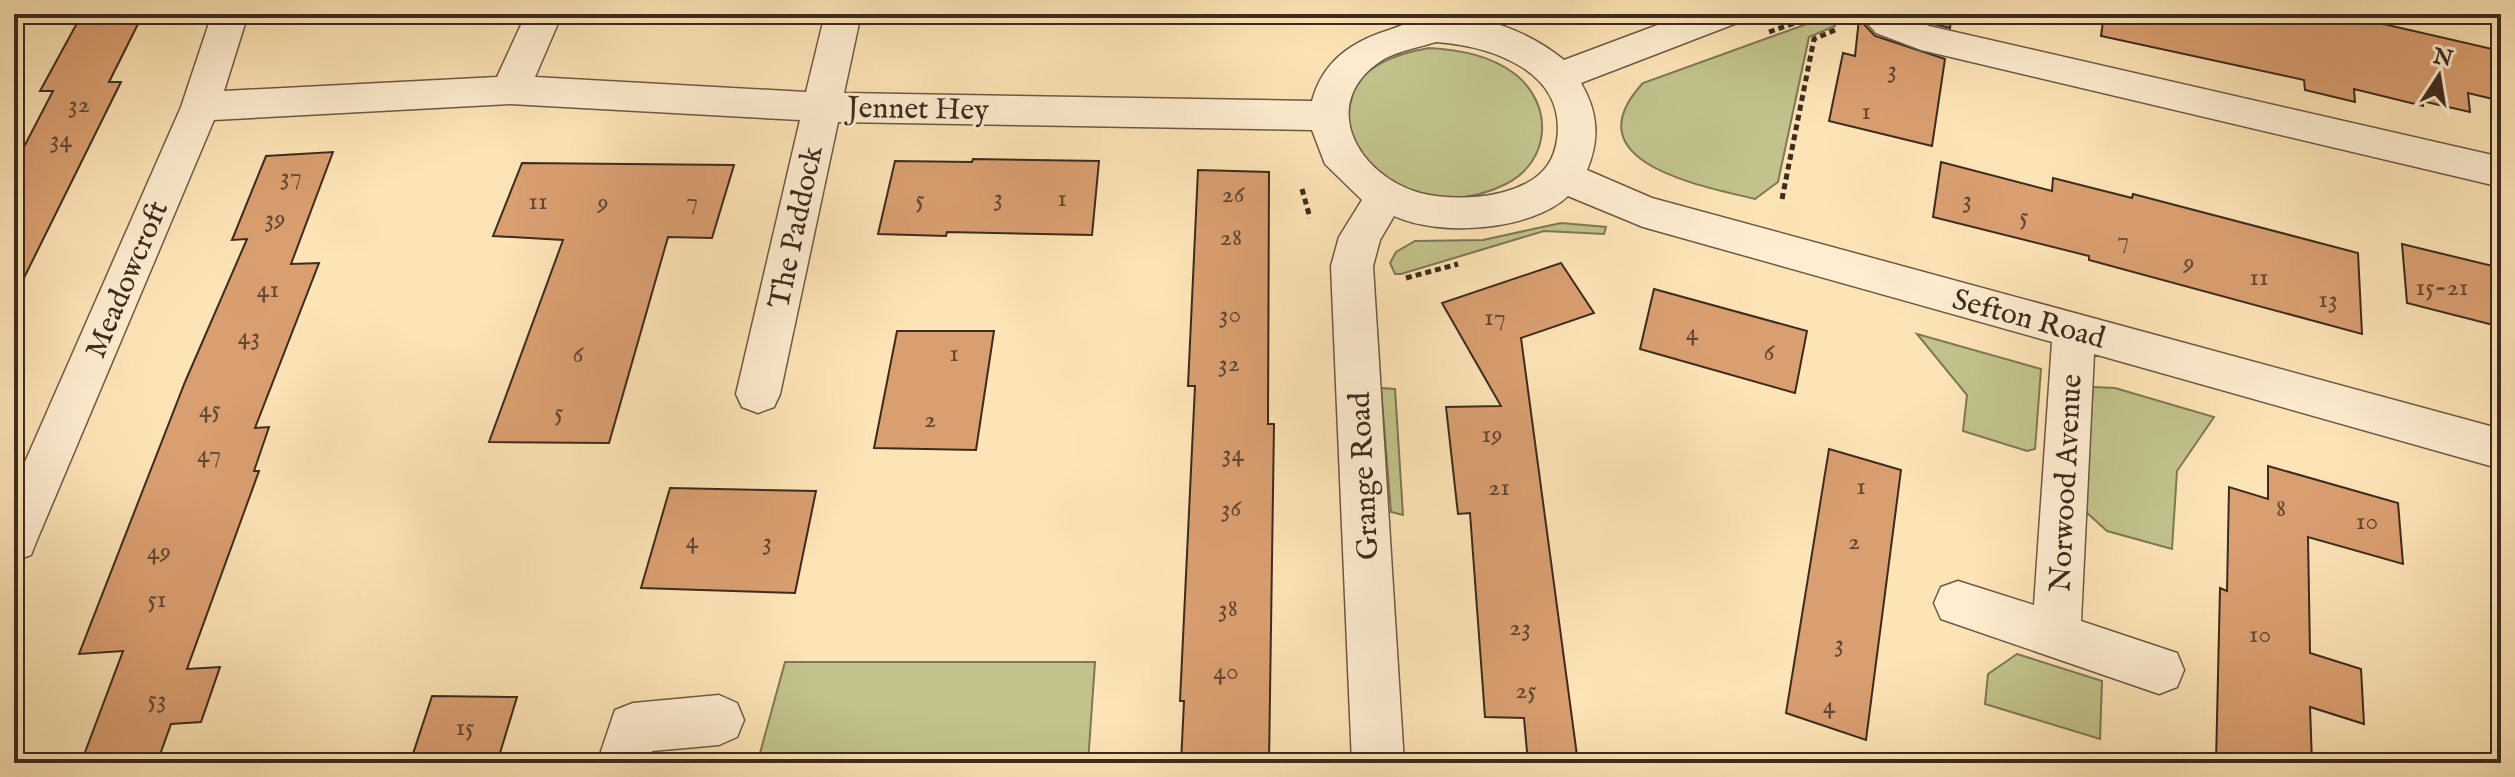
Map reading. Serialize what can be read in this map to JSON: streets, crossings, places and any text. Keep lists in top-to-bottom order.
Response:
{
  "streets": {
    "street": [
      "Jennet Hey",
      "The Paddock",
      "Meadowcroft",
      "Sefton Road",
      "Grange Road",
      "Norwood Avenue"
    ]
  },
  "crossings": [
    ["Jennet Hey", "The Paddock"],
    ["Jennet Hey", "Meadowcroft"],
    ["Jennet Hey", "Sefton Road"],
    ["Jennet Hey", "Grange Road"],
    ["Sefton Road", "Grange Road"],
    ["Sefton Road", "Norwood Avenue"]
  ],
  "house_numbers": [
    "3",
    "32",
    "1",
    "34",
    "37",
    "26",
    "3",
    "1",
    "5",
    "3",
    "11",
    "7",
    "9",
    "5",
    "39",
    "28",
    "7",
    "9",
    "11",
    "15-21",
    "41",
    "13",
    "30",
    "17",
    "4",
    "43",
    "6",
    "1",
    "6",
    "32",
    "45",
    "5",
    "2",
    "19",
    "34",
    "47",
    "1",
    "21",
    "36",
    "8",
    "10",
    "4",
    "3",
    "2",
    "49",
    "51",
    "38",
    "23",
    "10",
    "3",
    "40",
    "25",
    "53",
    "4",
    "15"
  ],
  "north": "top"
}
